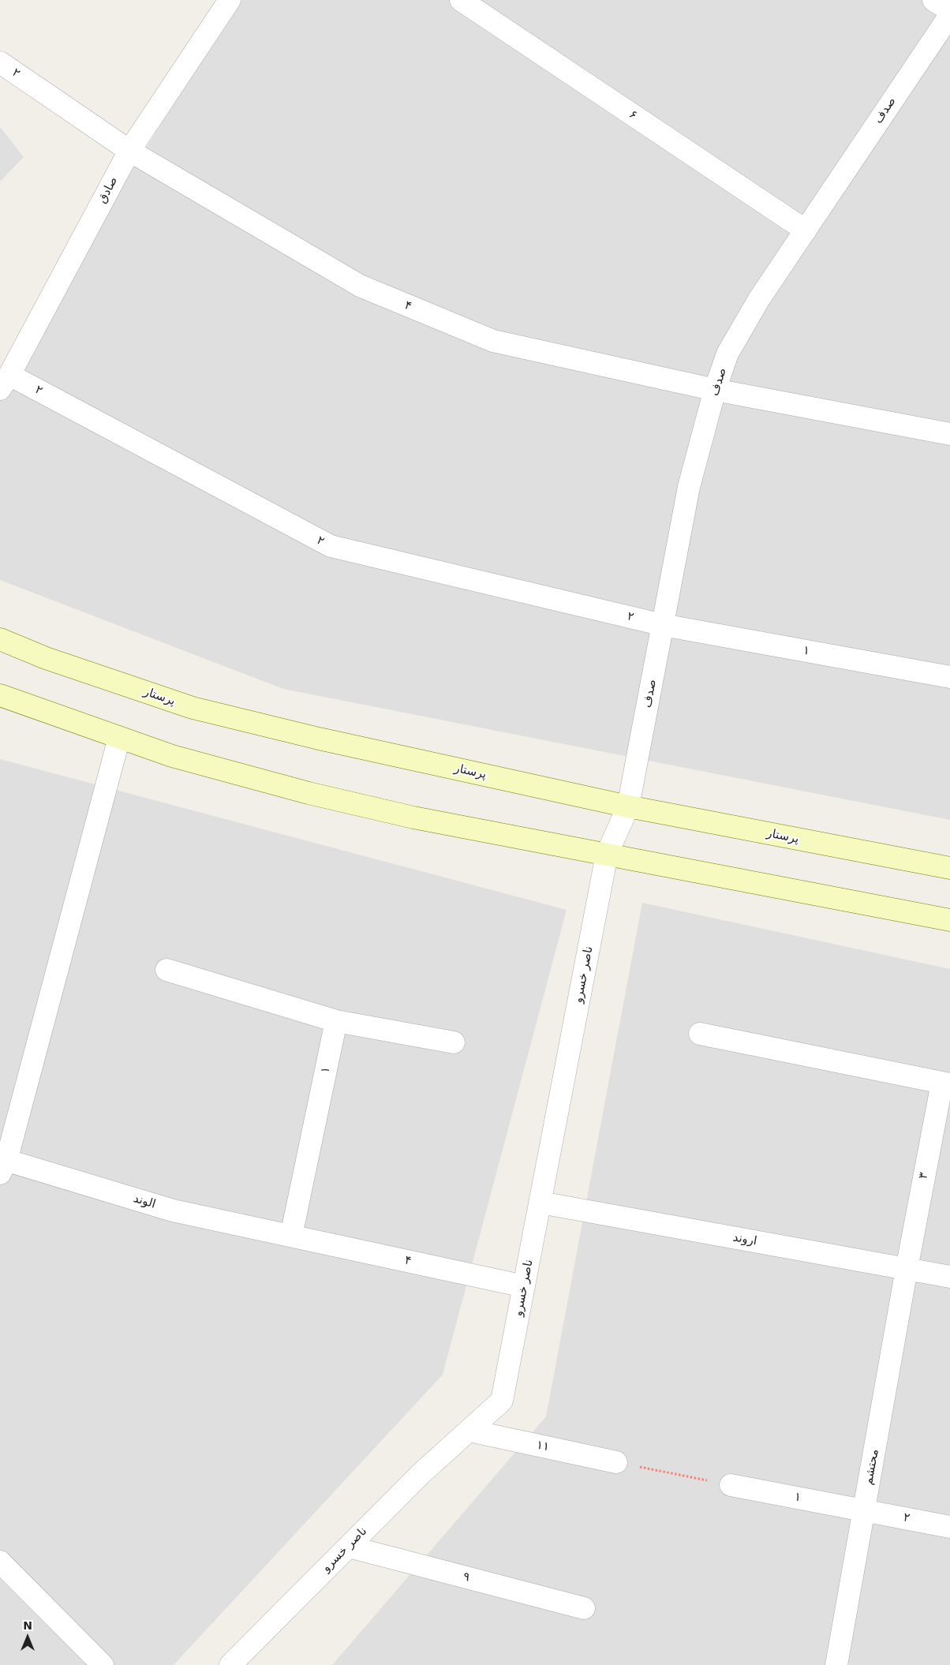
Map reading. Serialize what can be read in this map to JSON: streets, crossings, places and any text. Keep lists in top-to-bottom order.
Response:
{
  "streets": {
    "main road": ["پرستار"],
    "street": [
      "۲",
      "صدف",
      "۶",
      "صادق",
      "۴",
      "۱",
      "ناصر خسرو",
      "۳",
      "الوند",
      "اروند",
      "۱۱",
      "محتشم",
      "۹"
    ]
  },
  "crossings": [
    ["۲", "صدف"],
    ["۲", "صادق"],
    ["۲", "۴"],
    ["۲", "۱"],
    ["۲", "محتشم"],
    ["صدف", "۶"],
    ["صدف", "۴"],
    ["صدف", "۱"],
    ["صدف", "پرستار"],
    ["صدف", "ناصر خسرو"],
    ["صادق", "۴"],
    ["۴", "۱"],
    ["۴", "ناصر خسرو"],
    ["۴", "الوند"],
    ["۱", "الوند"],
    ["۱", "محتشم"],
    ["پرستار", "ناصر خسرو"],
    ["ناصر خسرو", "اروند"],
    ["ناصر خسرو", "۱۱"],
    ["ناصر خسرو", "۹"],
    ["۳", "اروند"],
    ["۳", "محتشم"],
    ["اروند", "محتشم"]
  ],
  "north": "top"
}
